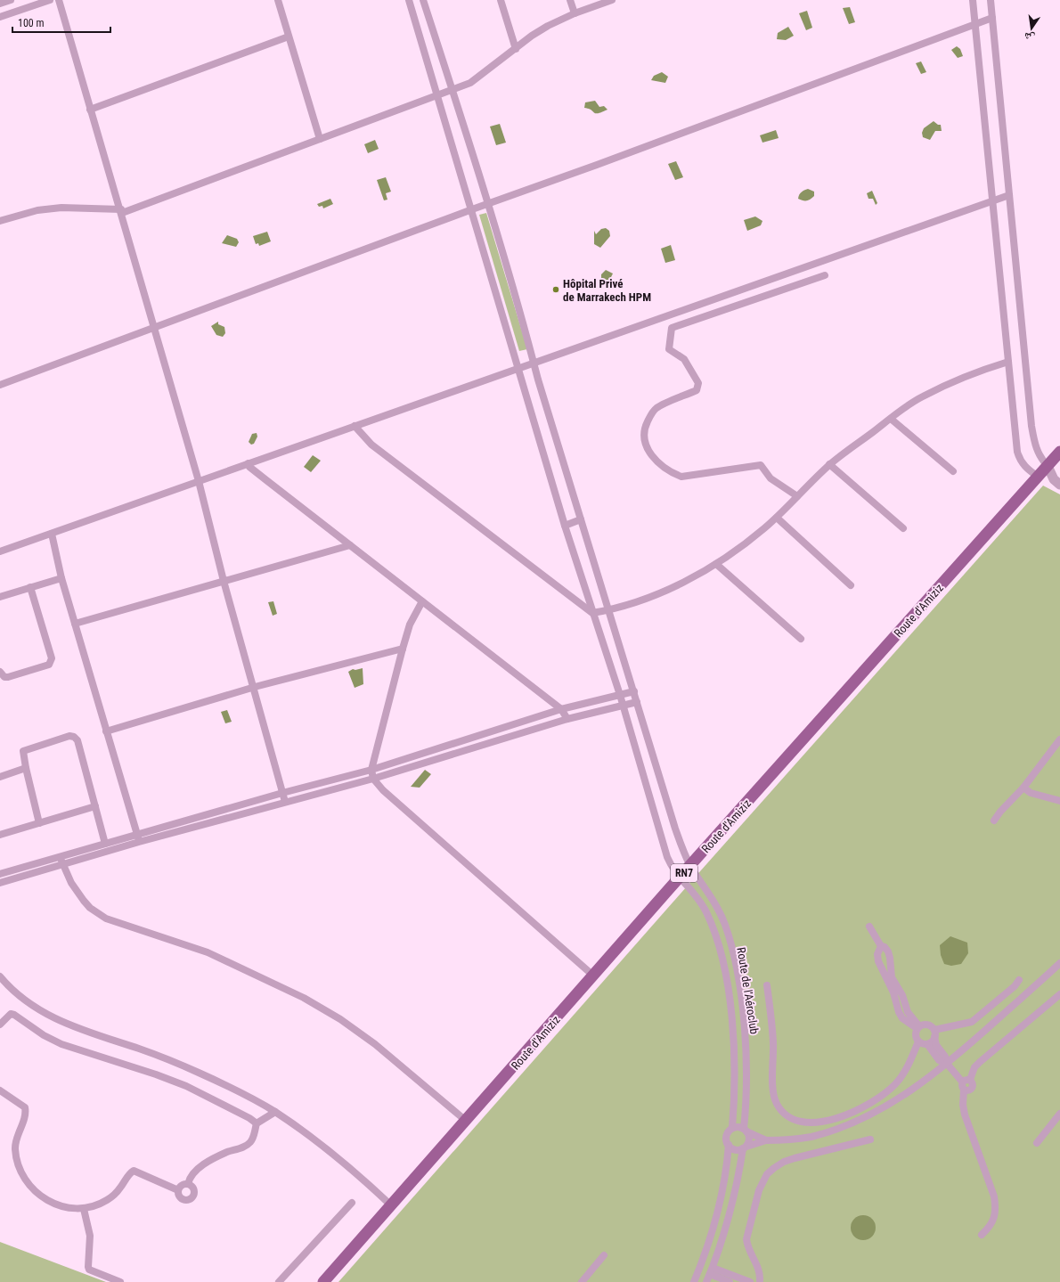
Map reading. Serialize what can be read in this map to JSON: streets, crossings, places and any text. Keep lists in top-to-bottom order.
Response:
{
  "streets": {
    "main road": ["Route d'Amiziz", "RN7"],
    "street": ["Route de l’Aéroclub"]
  },
  "crossings": [
    ["Route d'Amiziz", "Route de l’Aéroclub"]
  ],
  "places": ["Hôpital Privé de Marrakech HPM"],
  "scale_bar": "100 m",
  "north": "bottom"
}
